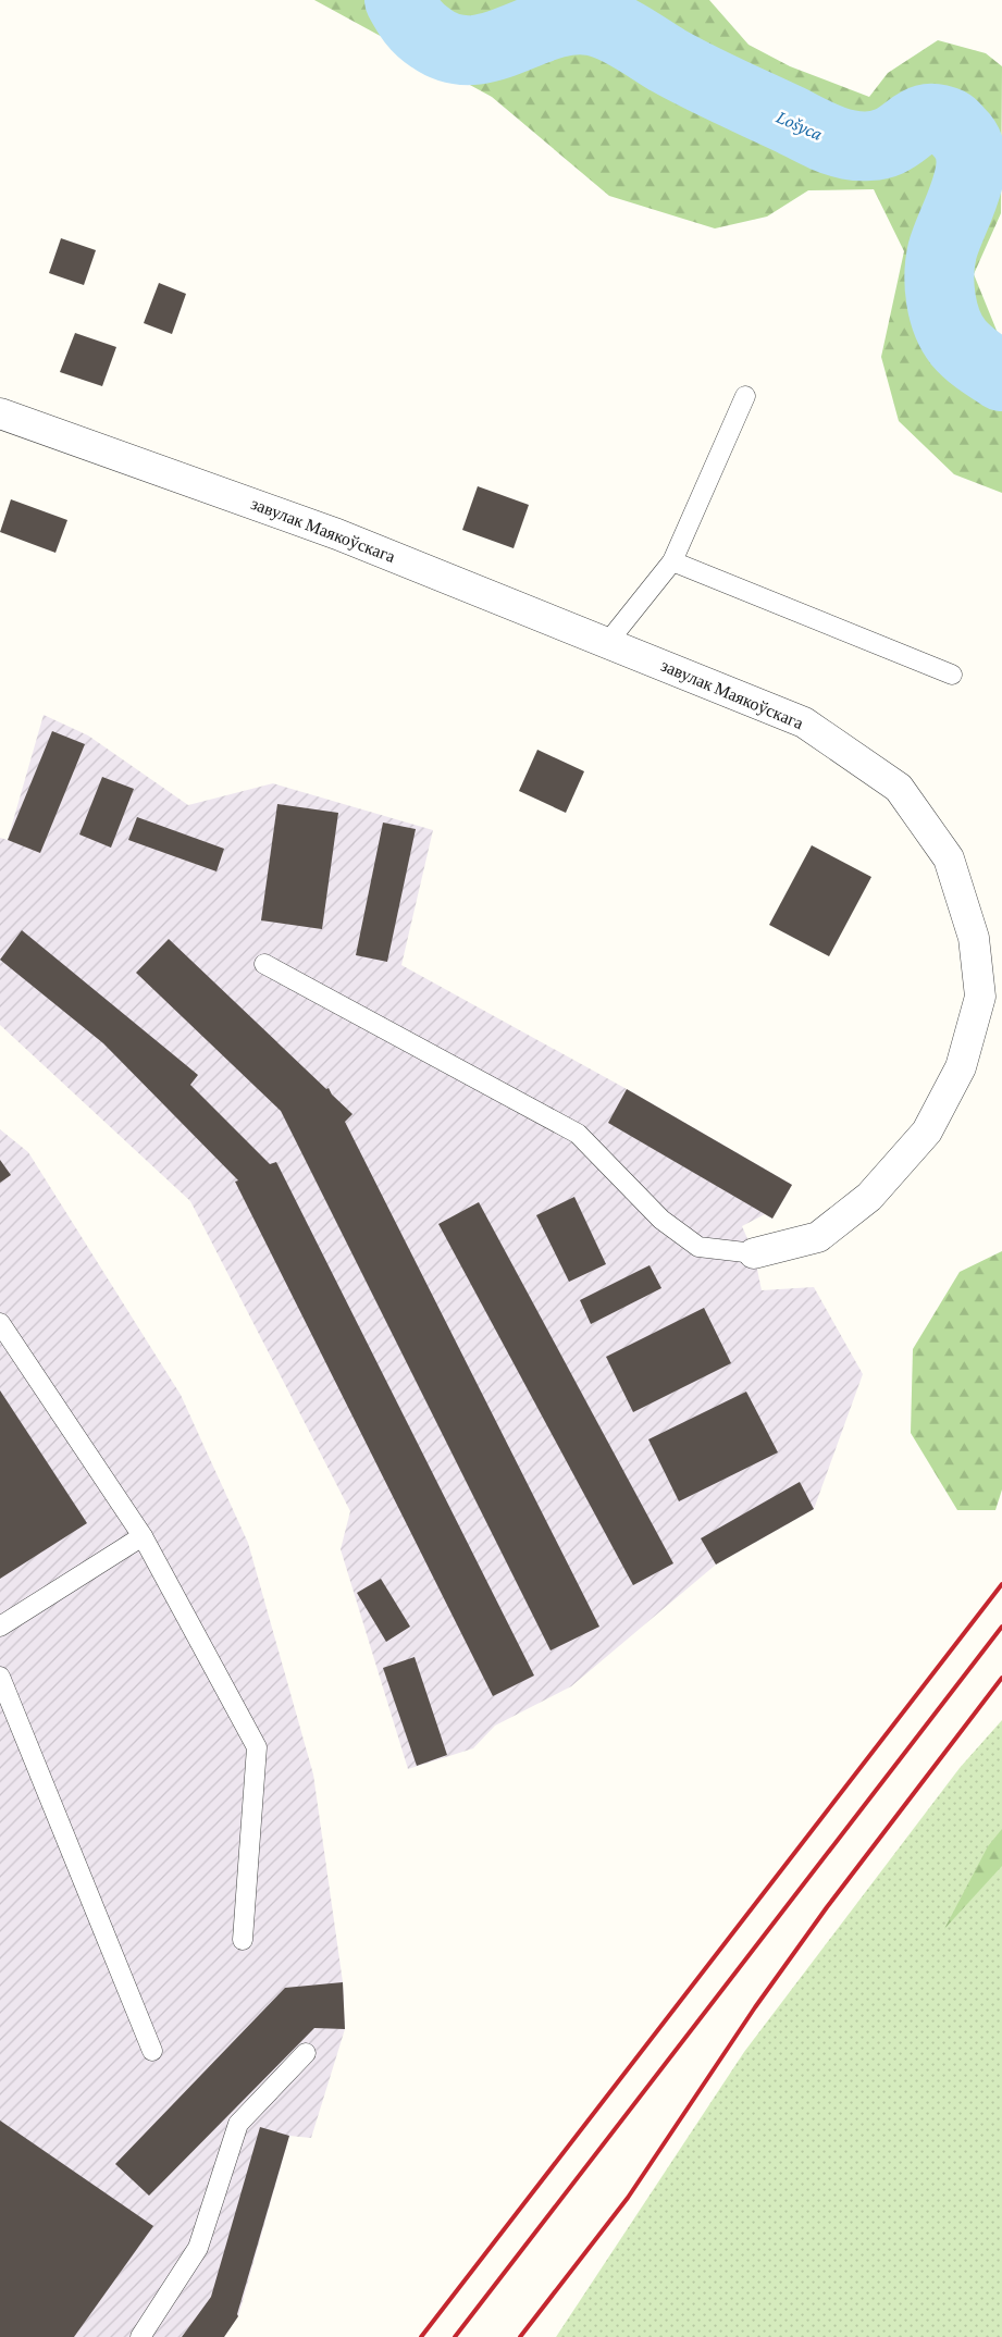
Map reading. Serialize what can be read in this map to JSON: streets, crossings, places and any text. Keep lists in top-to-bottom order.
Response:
{
  "streets": {
    "street": ["завулак Маякоўскага"]
  },
  "water": ["Lošyca"]
}
